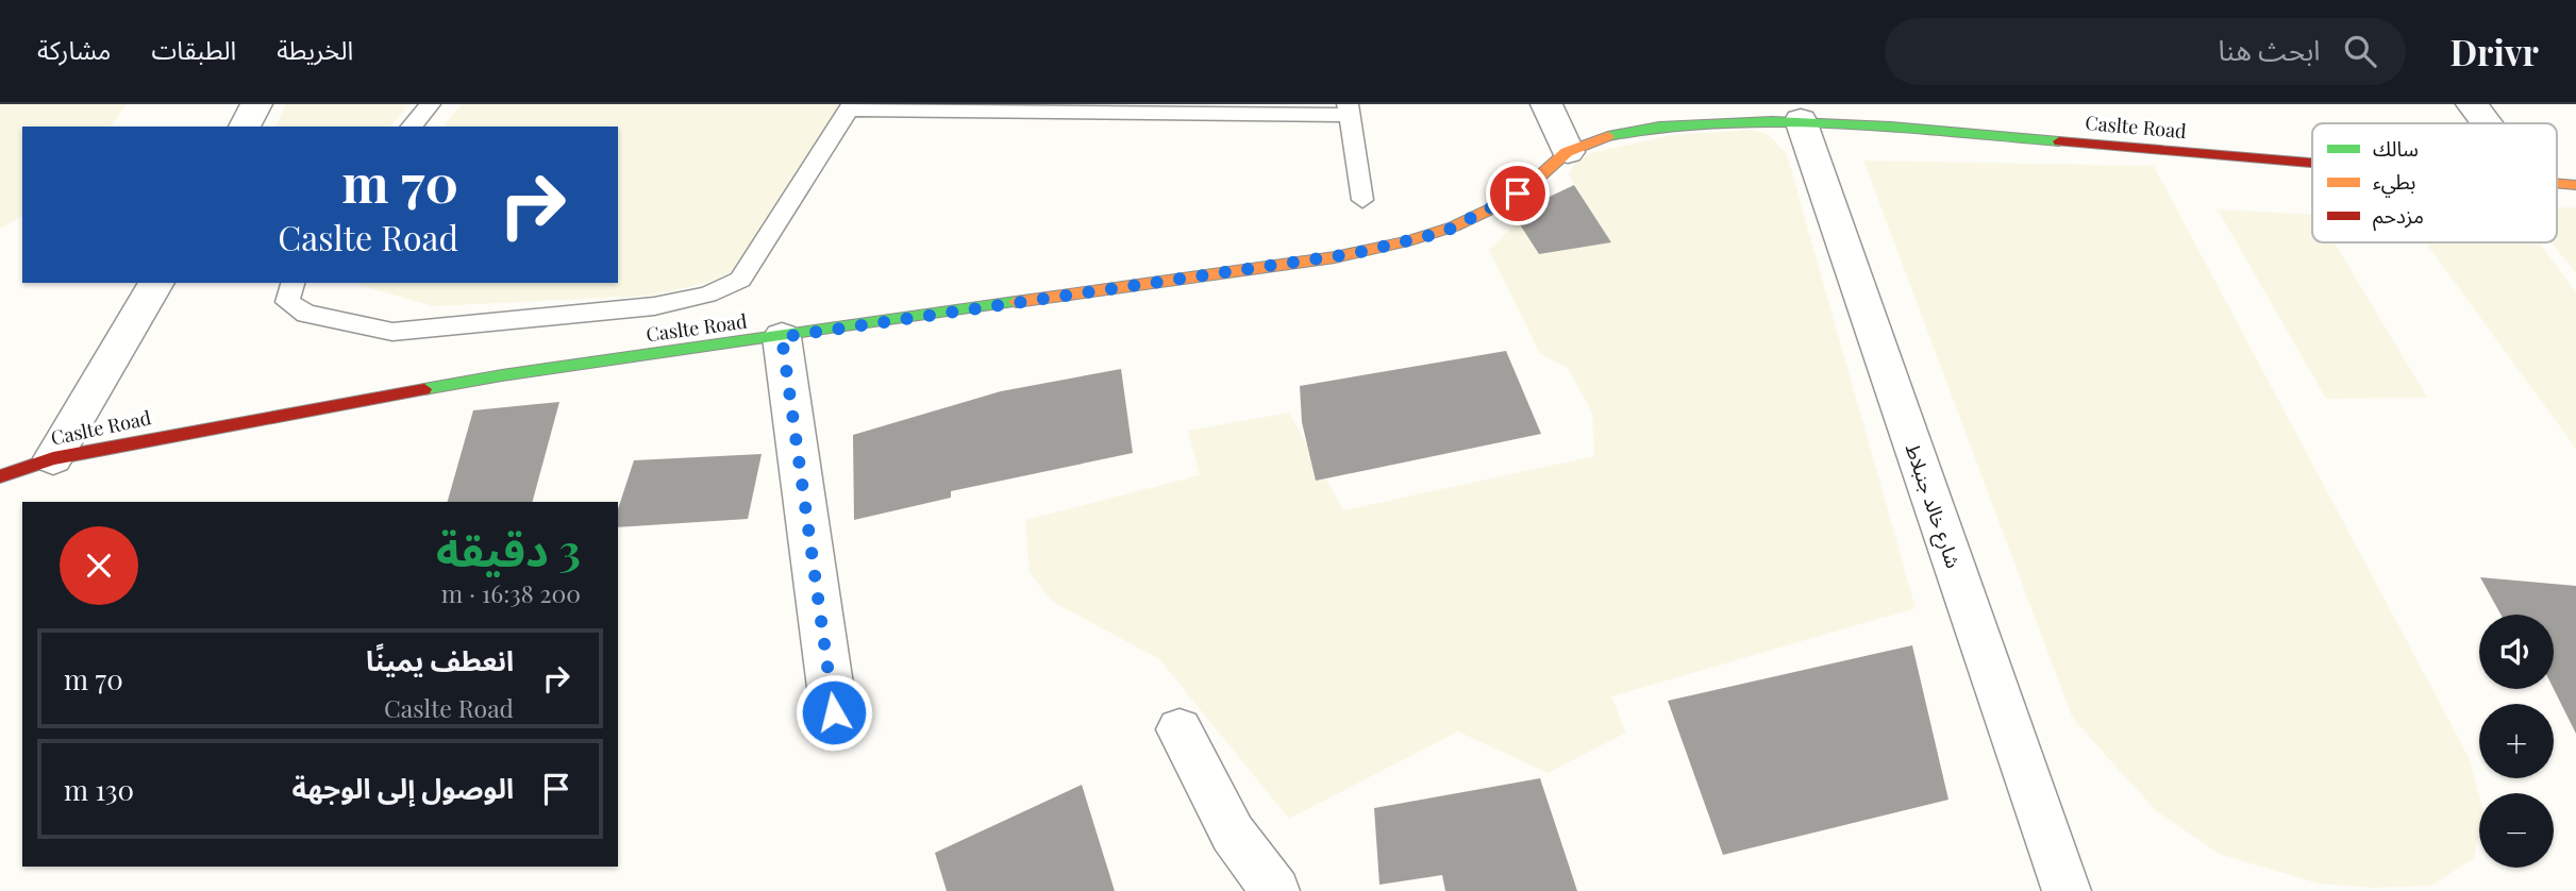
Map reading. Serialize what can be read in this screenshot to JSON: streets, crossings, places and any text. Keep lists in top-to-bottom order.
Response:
{
  "streets": {
    "street": ["Caslte Road", "شارع خالد جنبلاط"]
  },
  "crossings": [
    ["Caslte Road", "شارع خالد جنبلاط"]
  ],
  "legend": ["سالك", "بطيء", "مزدحم"],
  "page": {
    "header": "Drivr",
    "search": "ابحث هنا",
    "nav": ["الخريطة", "الطبقات", "مشاركة"],
    "turn": ["70 m", "Caslte Road"],
    "heading": ["3 دقيقة", "200 m · 16:38"],
    "map_buttons": ["+", "−"],
    "list": [
      {
        "name": "انعطف يمينًا",
        "note": "Caslte Road",
        "value": "70 m"
      },
      {
        "name": "الوصول إلى الوجهة",
        "value": "130 m"
      }
    ]
  }
}
